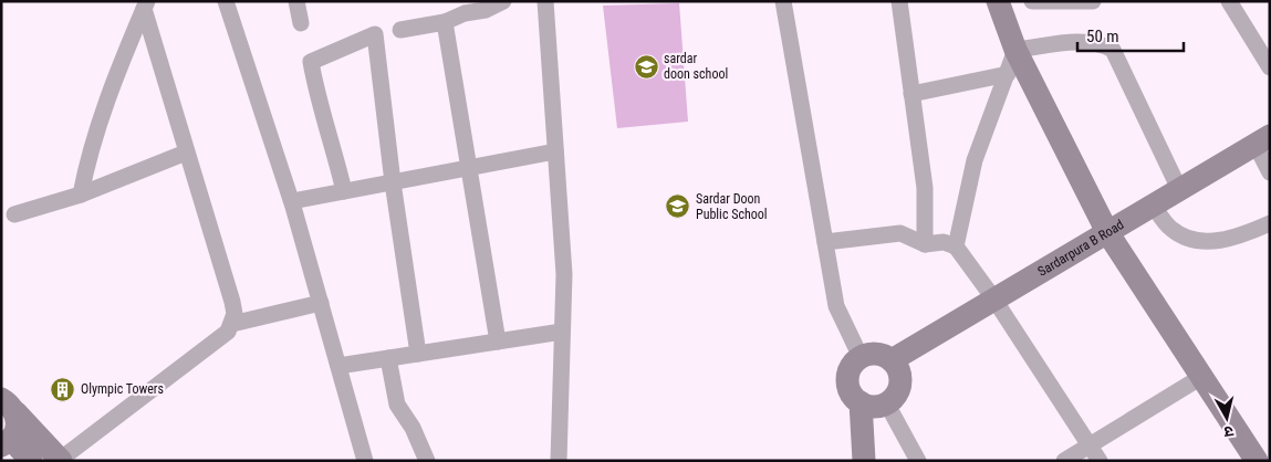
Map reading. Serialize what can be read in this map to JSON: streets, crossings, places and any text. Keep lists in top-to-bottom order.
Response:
{
  "streets": {
    "street": ["Sardarpura B Road"]
  },
  "places": {
    "school or university": ["sardar doon school", "Sardar Doon Public School"],
    "building": ["Olympic Towers"]
  },
  "scale_bar": "50 m",
  "north": "bottom"
}
